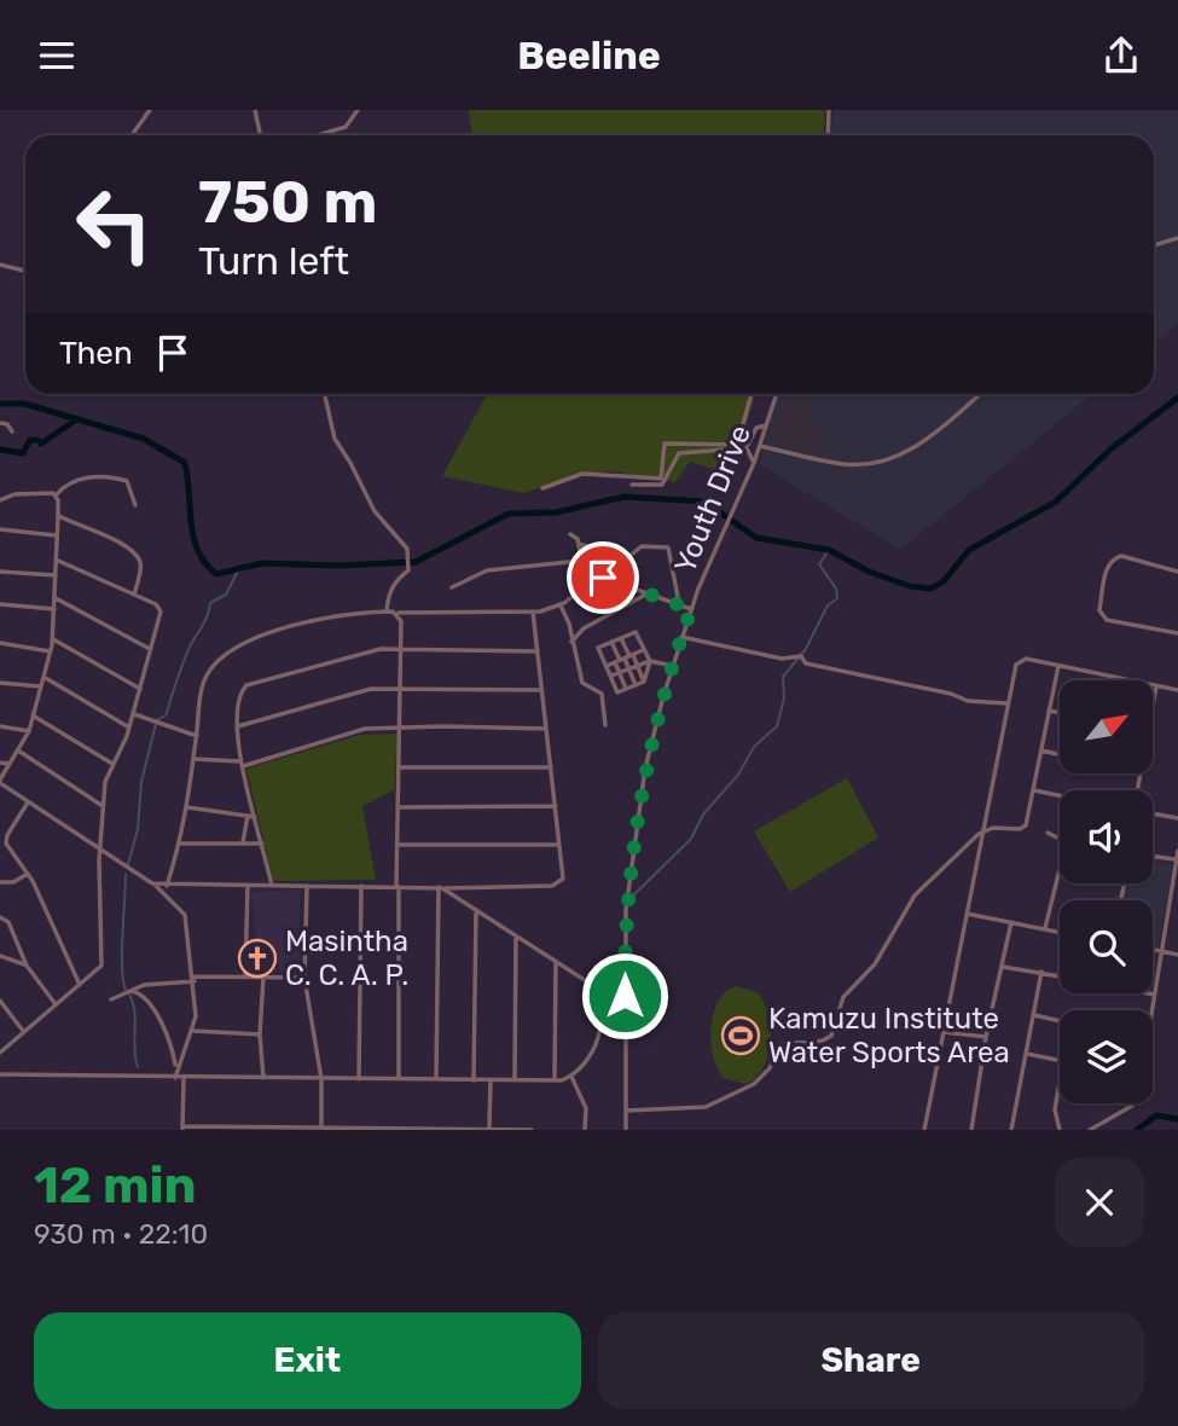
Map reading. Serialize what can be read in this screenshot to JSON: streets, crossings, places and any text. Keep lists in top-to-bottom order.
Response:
{
  "streets": {
    "street": ["Youth Drive"]
  },
  "places": {
    "church": ["Masintha C. C. A. P."],
    "sports": ["Kamuzu Institute Water Sports Area"]
  },
  "north": "top right",
  "page": {
    "header": "Beeline",
    "turn": ["750 m", "Turn left"],
    "then": "Then",
    "heading": ["12 min", "930 m · 22:10"],
    "buttons": ["Exit", "Share"]
  }
}
